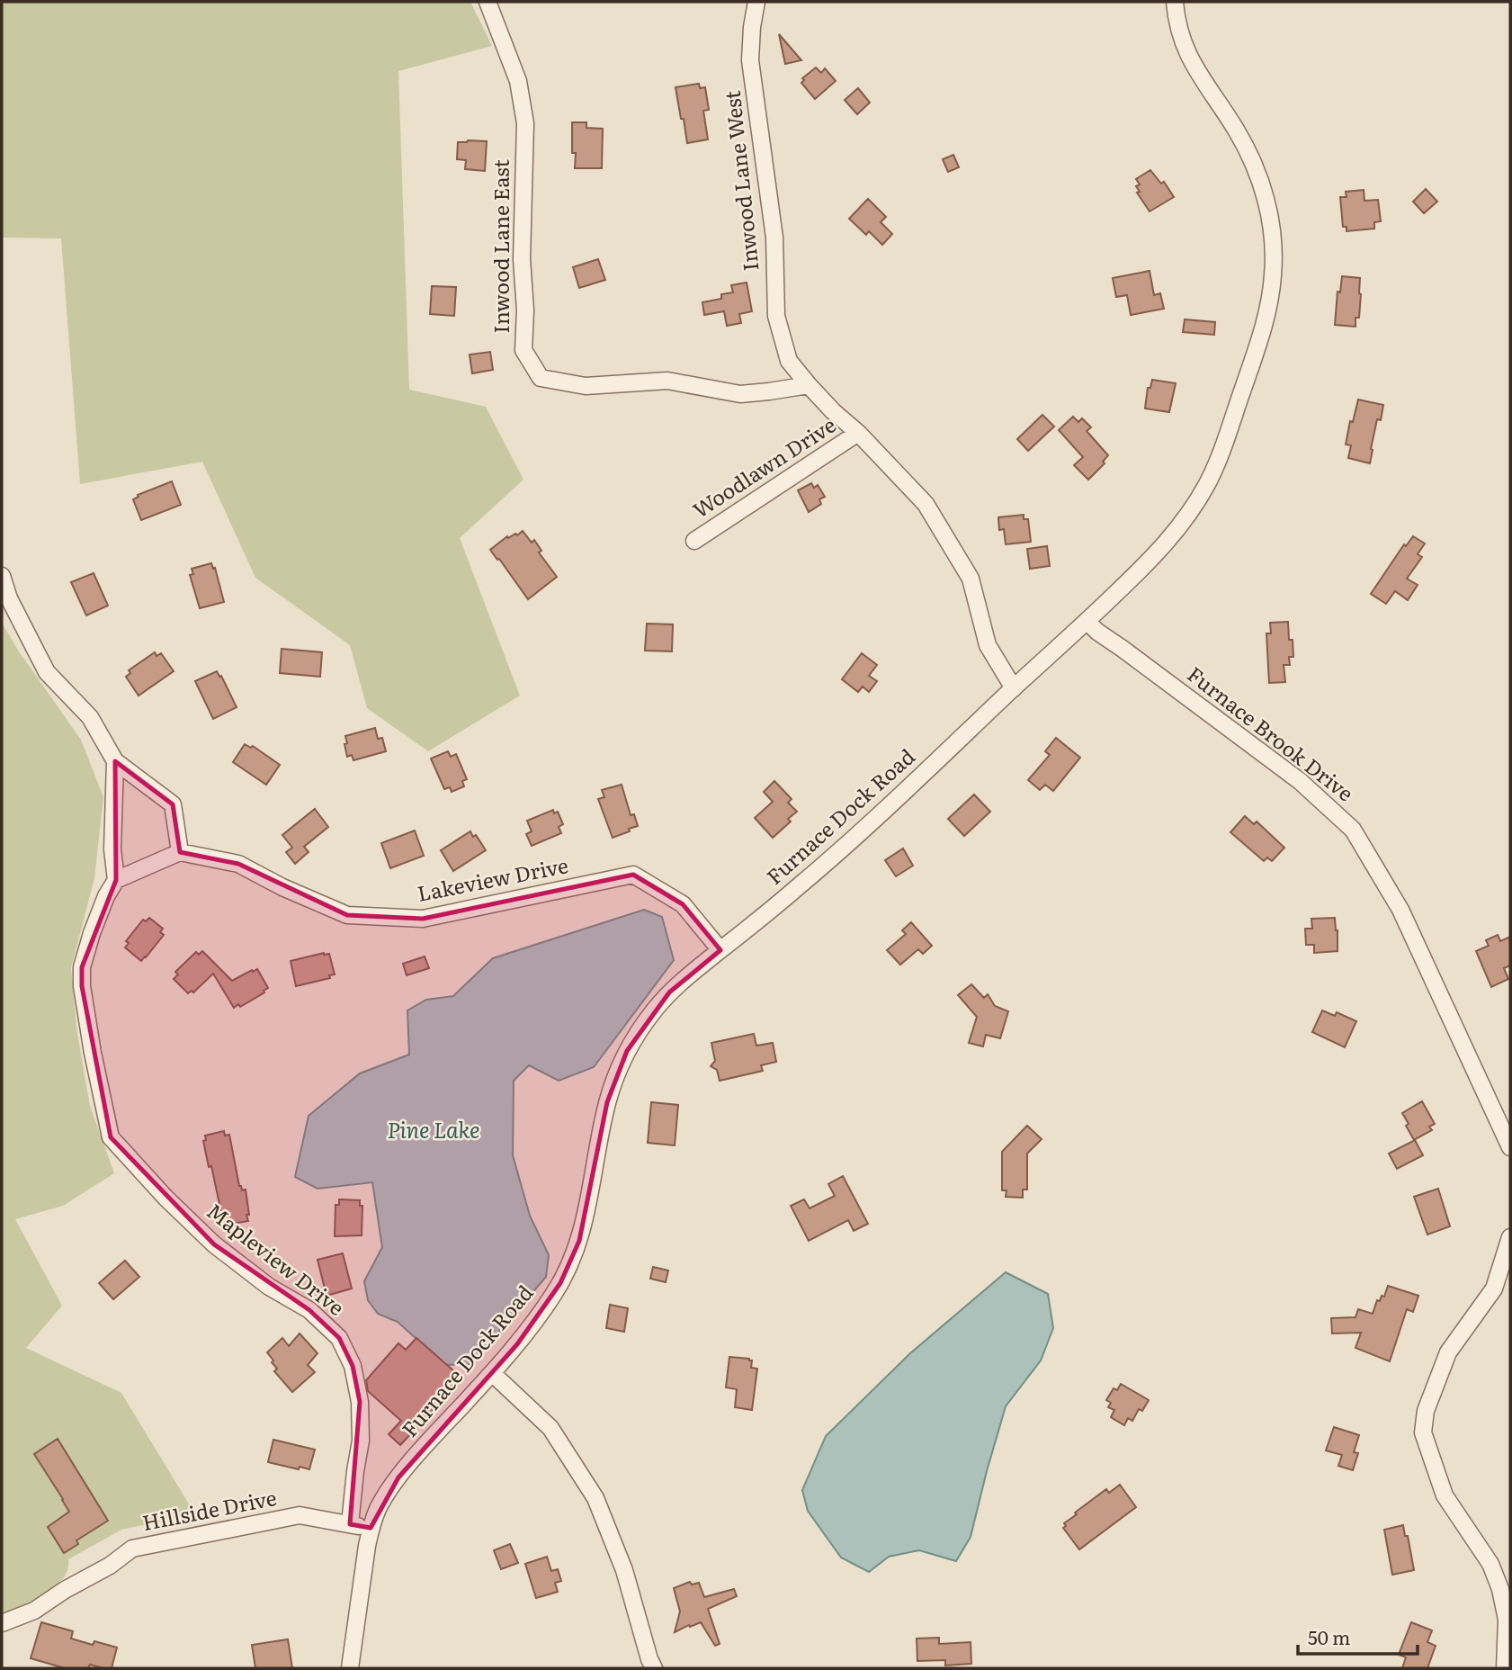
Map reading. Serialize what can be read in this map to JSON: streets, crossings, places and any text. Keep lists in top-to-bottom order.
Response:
{
  "streets": {
    "street": [
      "Inwood Lane West",
      "Inwood Lane East",
      "Woodlawn Drive",
      "Furnace Brook Drive",
      "Furnace Dock Road",
      "Lakeview Drive",
      "Mapleview Drive",
      "Hillside Drive"
    ]
  },
  "crossings": [
    ["Inwood Lane West", "Inwood Lane East"],
    ["Furnace Brook Drive", "Furnace Dock Road"],
    ["Furnace Dock Road", "Lakeview Drive"],
    ["Furnace Dock Road", "Hillside Drive"],
    ["Mapleview Drive", "Hillside Drive"]
  ],
  "water": ["Pine Lake"],
  "scale_bar": "50 m"
}
